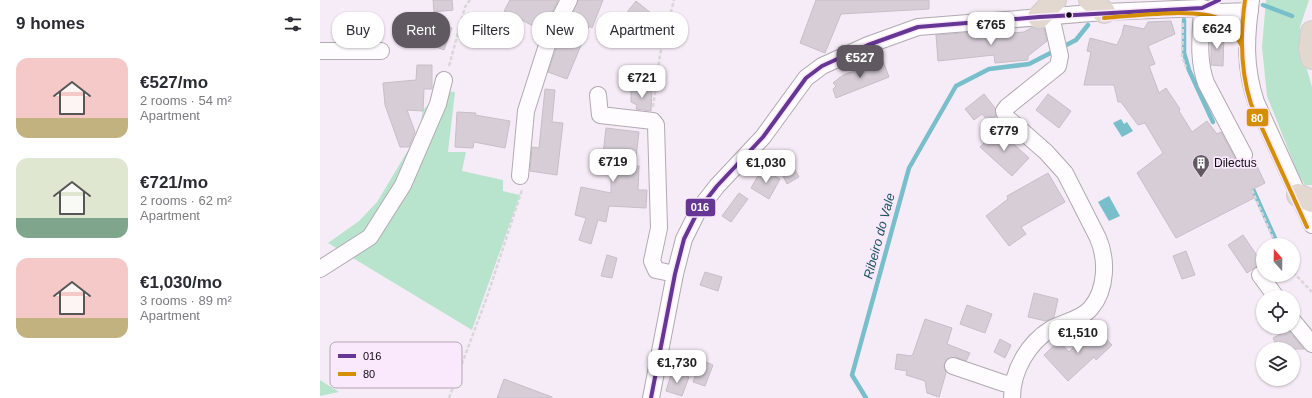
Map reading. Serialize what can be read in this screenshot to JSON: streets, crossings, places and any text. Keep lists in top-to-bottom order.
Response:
{
  "water": ["Ribeiro do Vale"],
  "places": {
    "building": ["Dilectus"]
  },
  "lines": ["transit line 016", "transit line 80"],
  "legend": ["016", "80"],
  "north": "top",
  "page": {
    "heading": "9 homes",
    "price": [
      "€765",
      "€624",
      "€527",
      "€721",
      "€779",
      "€719",
      "€1,030",
      "€1,510",
      "€1,730"
    ],
    "chip": [
      "Buy",
      "Rent",
      "Filters",
      "New",
      "Apartment"
    ],
    "list": [
      {
        "name": "€527/mo",
        "note": "2 rooms · 54 m² · Apartment"
      },
      {
        "name": "€721/mo",
        "note": "2 rooms · 62 m² · Apartment"
      },
      {
        "name": "€1,030/mo",
        "note": "3 rooms · 89 m² · Apartment"
      }
    ]
  }
}
